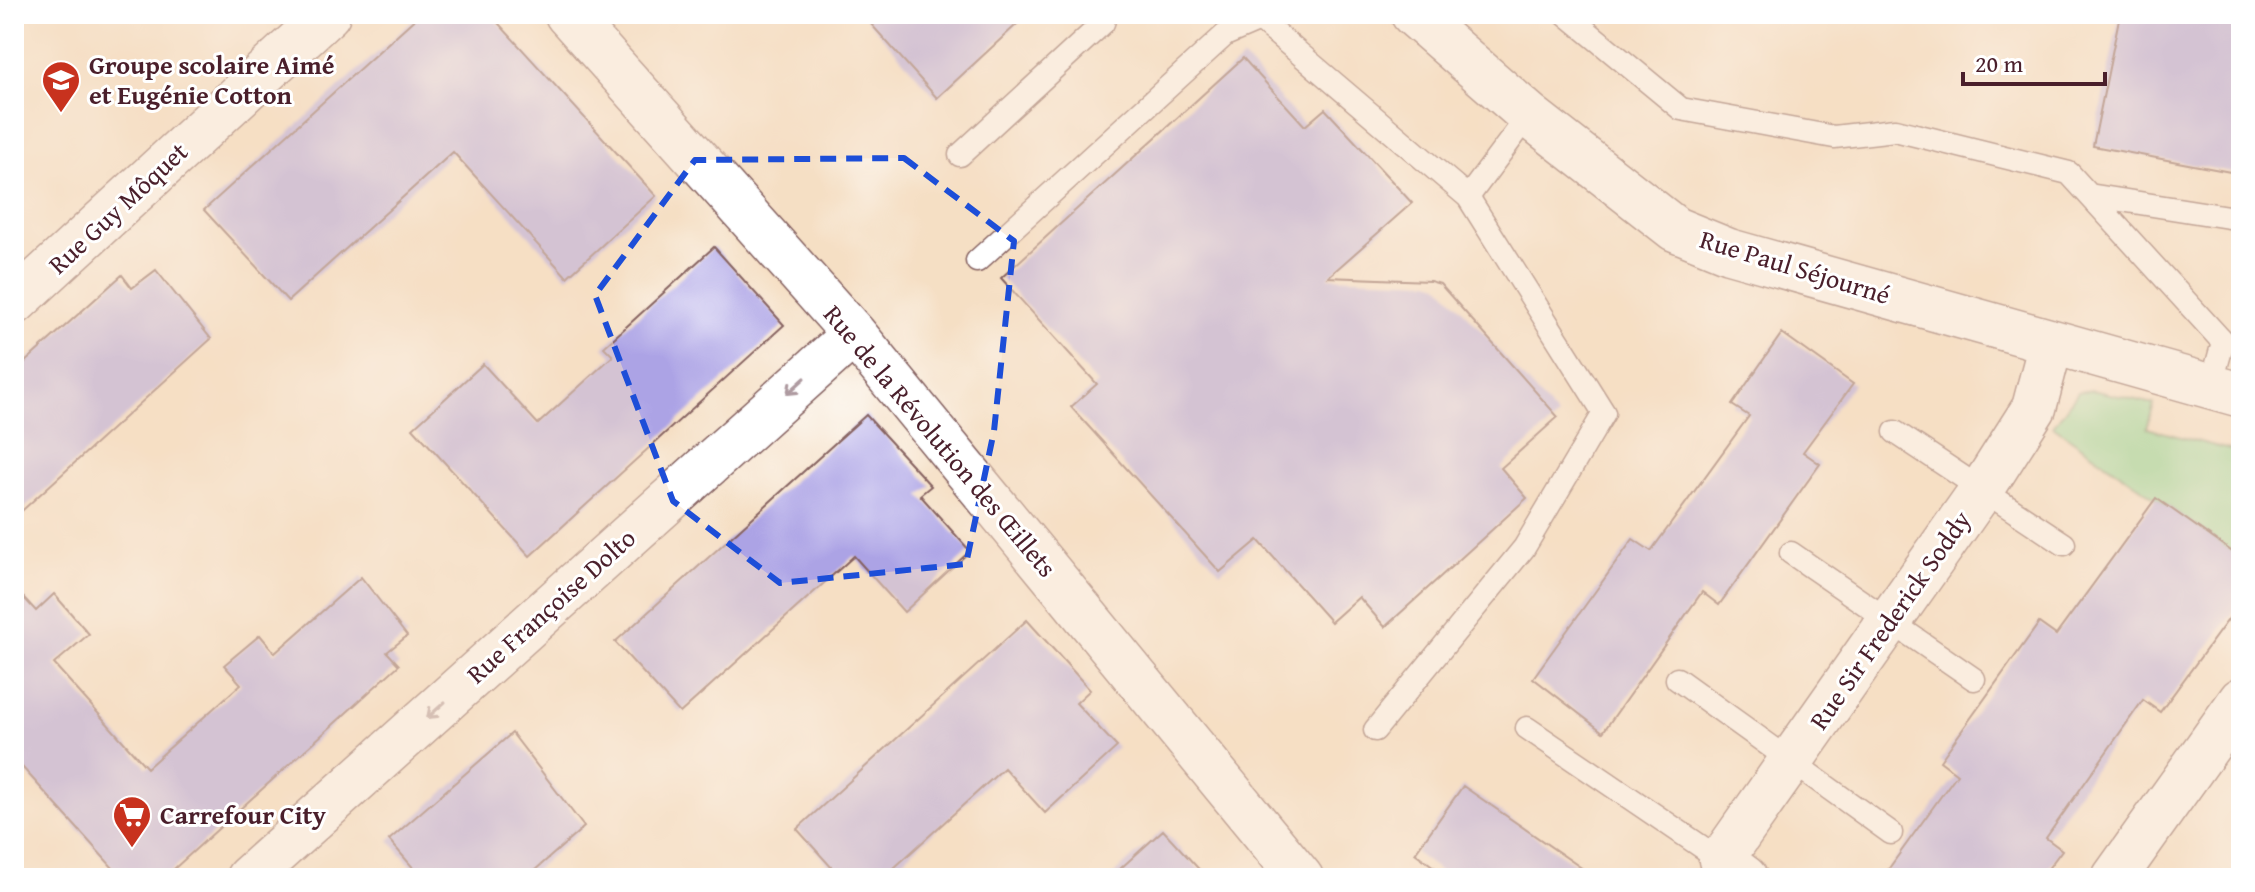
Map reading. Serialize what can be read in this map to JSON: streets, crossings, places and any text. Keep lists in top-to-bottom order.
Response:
{
  "streets": {
    "street": [
      "Rue Guy Môquet",
      "Rue Paul Séjourné",
      "Rue de la Révolution des Œillets",
      "Rue Françoise Dolto",
      "Rue Sir Frederick Soddy"
    ]
  },
  "crossings": [
    ["Rue Paul Séjourné", "Rue Sir Frederick Soddy"],
    ["Rue de la Révolution des Œillets", "Rue Françoise Dolto"]
  ],
  "one_way": ["Rue Françoise Dolto"],
  "places": {
    "school or university": ["Groupe scolaire Aimé et Eugénie Cotton"],
    "supermarket": ["Carrefour City"]
  },
  "scale_bar": "20 m"
}
